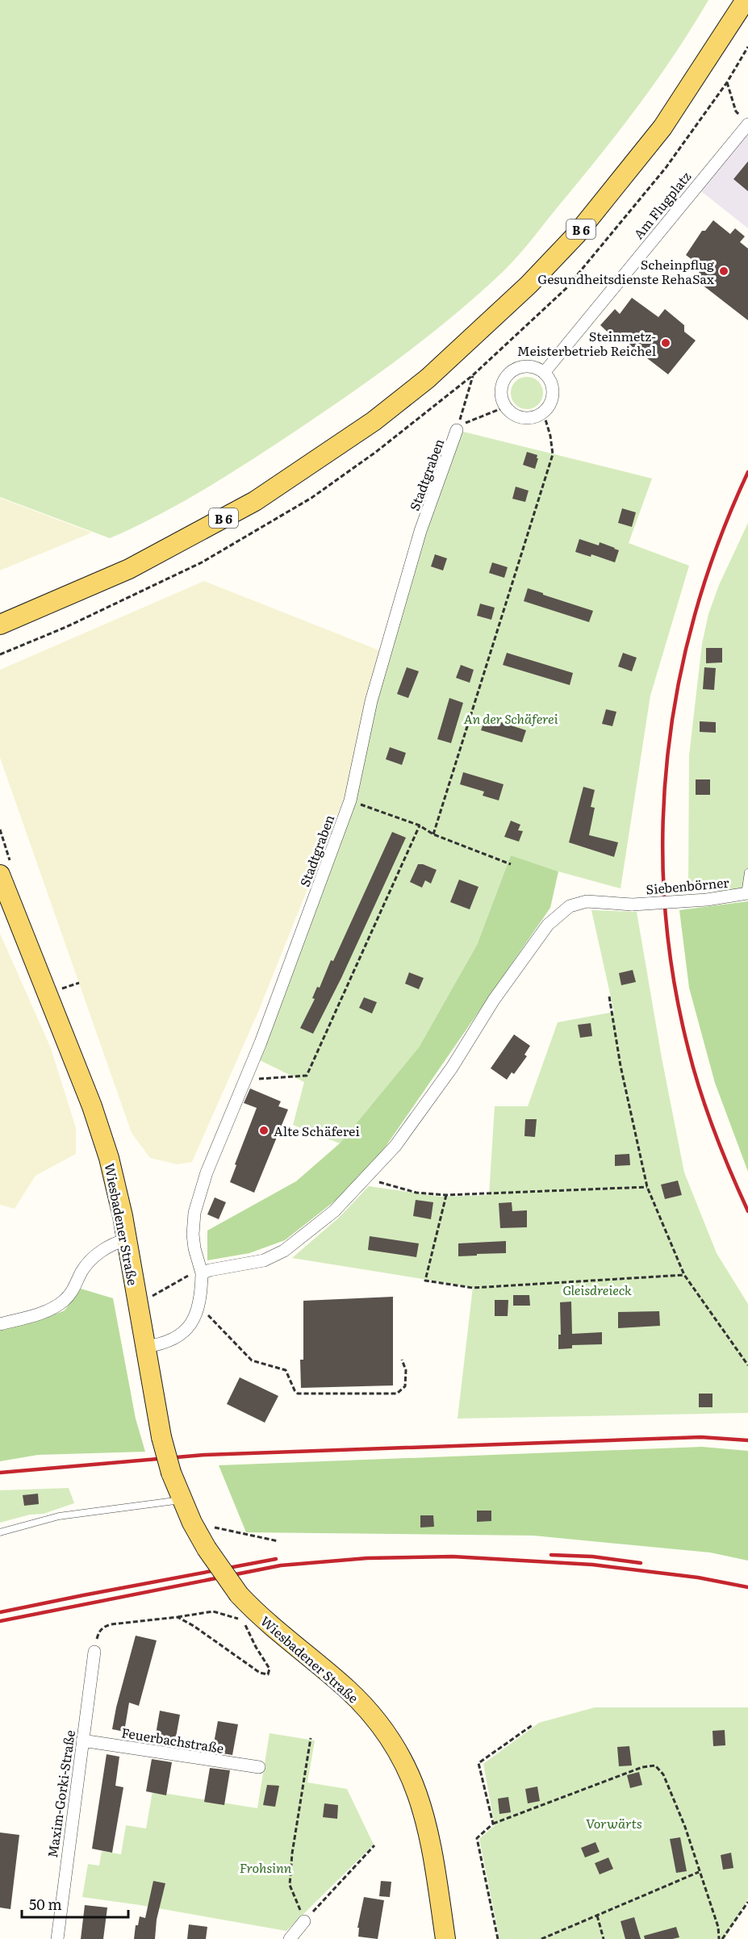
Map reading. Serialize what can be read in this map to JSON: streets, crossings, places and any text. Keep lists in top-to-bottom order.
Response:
{
  "streets": {
    "main road": ["B 6", "Wiesbadener Straße"],
    "street": [
      "Am Flugplatz",
      "Stadtgraben",
      "Siebenbörner",
      "Feuerbachstraße",
      "Maxim-Gorki-Straße"
    ]
  },
  "crossings": [
    ["Stadtgraben", "Wiesbadener Straße"],
    ["Feuerbachstraße", "Maxim-Gorki-Straße"]
  ],
  "parks": [
    "An der Schäferei",
    "Gleisdreieck",
    "Vorwärts",
    "Frohsinn"
  ],
  "places": ["Scheinpflug Gesundheitsdienste RehaSax", "Steinmetz- Meisterbetrieb Reichel", "Alte Schäferei"],
  "scale_bar": "50 m"
}
